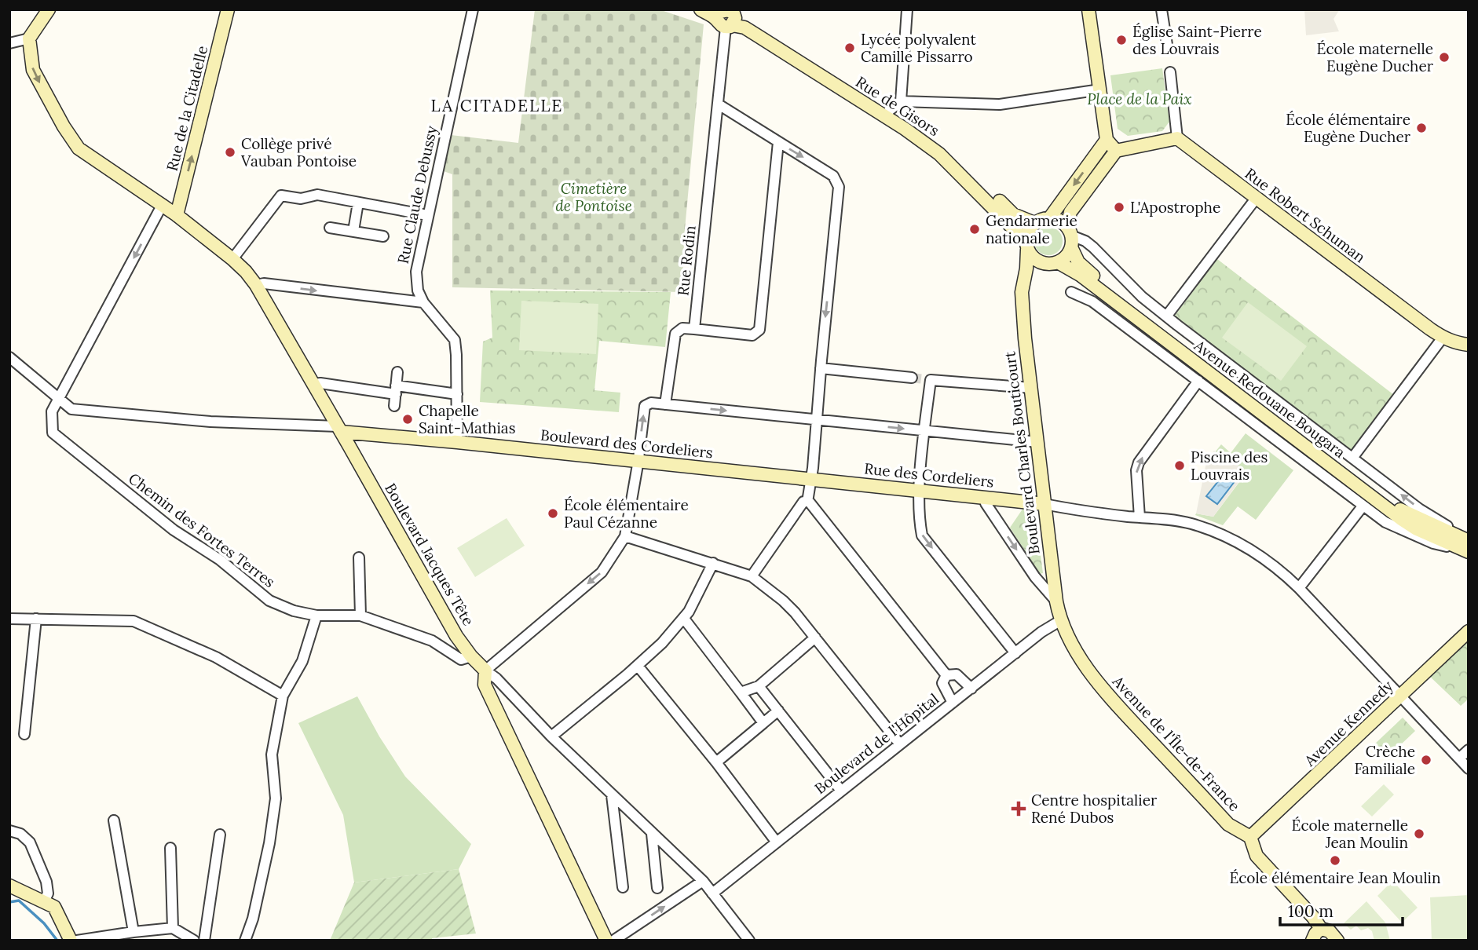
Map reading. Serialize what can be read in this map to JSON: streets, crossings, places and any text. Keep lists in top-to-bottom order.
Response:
{
  "streets": {
    "street": [
      "Rue de Gisors",
      "Rue de la Citadelle",
      "Rue Claude Debussy",
      "Rue Robert Schuman",
      "Rue Rodin",
      "Avenue Redouane Bougara",
      "Boulevard des Cordeliers",
      "Boulevard Charles Bouticourt",
      "Rue des Cordeliers",
      "Chemin des Fortes Terres",
      "Boulevard Jacques Tête",
      "Avenue Kennedy",
      "Boulevard de l'Hôpital",
      "Avenue de l'Île-de-France"
    ]
  },
  "crossings": [
    ["Rue de Gisors", "Rue Rodin"],
    ["Rue de Gisors", "Avenue Redouane Bougara"],
    ["Rue de Gisors", "Boulevard Charles Bouticourt"],
    ["Rue de la Citadelle", "Boulevard Jacques Tête"],
    ["Rue Claude Debussy", "Boulevard des Cordeliers"],
    ["Avenue Redouane Bougara", "Boulevard Charles Bouticourt"],
    ["Boulevard des Cordeliers", "Rue des Cordeliers"],
    ["Boulevard des Cordeliers", "Boulevard Jacques Tête"],
    ["Boulevard Charles Bouticourt", "Rue des Cordeliers"],
    ["Boulevard Charles Bouticourt", "Boulevard de l'Hôpital"],
    ["Boulevard Charles Bouticourt", "Avenue de l'Île-de-France"],
    ["Chemin des Fortes Terres", "Boulevard Jacques Tête"],
    ["Avenue Kennedy", "Avenue de l'Île-de-France"],
    ["Boulevard de l'Hôpital", "Avenue de l'Île-de-France"]
  ],
  "one_way": ["Rue de la Citadelle"],
  "districts": ["LA CITADELLE"],
  "parks": ["Place de la Paix", "Cimetière de Pontoise"],
  "places": {
    "other": [
      "Église Saint-Pierre des Louvrais",
      "Lycée polyvalent Camille Pissarro",
      "École maternelle Eugène Ducher",
      "École élémentaire Eugène Ducher",
      "Collège privé Vauban Pontoise",
      "L'Apostrophe",
      "Gendarmerie nationale",
      "Chapelle Saint-Mathias",
      "Piscine des Louvrais",
      "École élémentaire Paul Cézanne",
      "Crèche Familiale",
      "École maternelle Jean Moulin",
      "École élémentaire Jean Moulin"
    ],
    "health": ["Centre hospitalier René Dubos"]
  },
  "scale_bar": "100 m"
}
